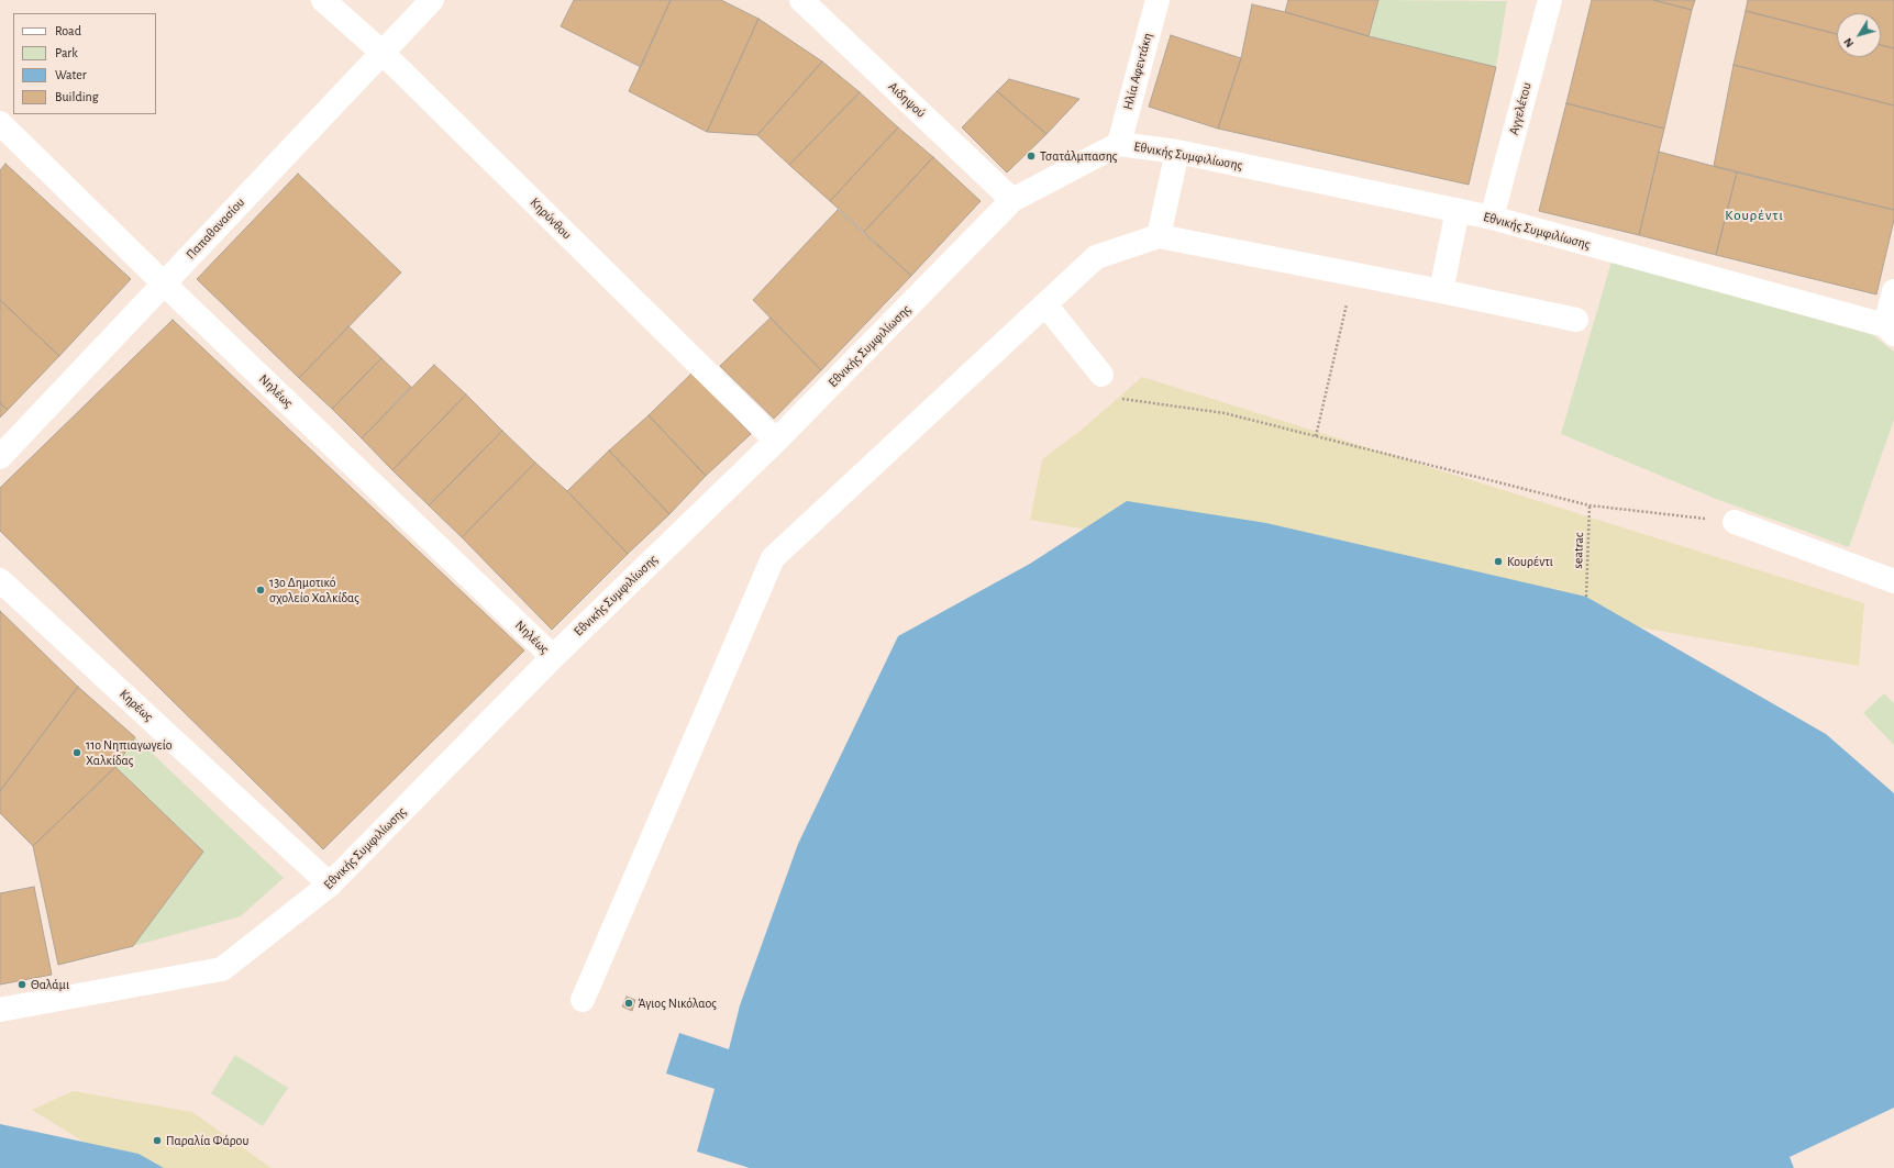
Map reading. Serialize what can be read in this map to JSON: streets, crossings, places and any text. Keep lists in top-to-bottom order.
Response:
{
  "streets": {
    "street": [
      "Ηλία Αφεντάκη",
      "Αιδηψού",
      "Αγγελέτου",
      "Εθνικής Συμφιλίωσης",
      "Κηρύνθου",
      "Παπαθανασίου",
      "Νηλέως",
      "Κηρέως"
    ],
    "path": ["seatrac"]
  },
  "crossings": [
    ["Ηλία Αφεντάκη", "Εθνικής Συμφιλίωσης"],
    ["Αιδηψού", "Εθνικής Συμφιλίωσης"],
    ["Αγγελέτου", "Εθνικής Συμφιλίωσης"],
    ["Εθνικής Συμφιλίωσης", "Κηρύνθου"],
    ["Εθνικής Συμφιλίωσης", "Νηλέως"],
    ["Εθνικής Συμφιλίωσης", "Κηρέως"],
    ["Κηρύνθου", "Παπαθανασίου"],
    ["Παπαθανασίου", "Νηλέως"]
  ],
  "districts": ["Κουρέντι"],
  "places": [
    "Τσατάλμπασης",
    "Κουρέντι",
    "13ο Δημοτικό σχολείο Χαλκίδας",
    "11ο Νηπιαγωγείο Χαλκίδας",
    "Θαλάμι",
    "Άγιος Νικόλαος",
    "Παραλία Φάρου"
  ],
  "legend": [
    "Road",
    "Park",
    "Water",
    "Building"
  ],
  "north": "bottom left"
}
